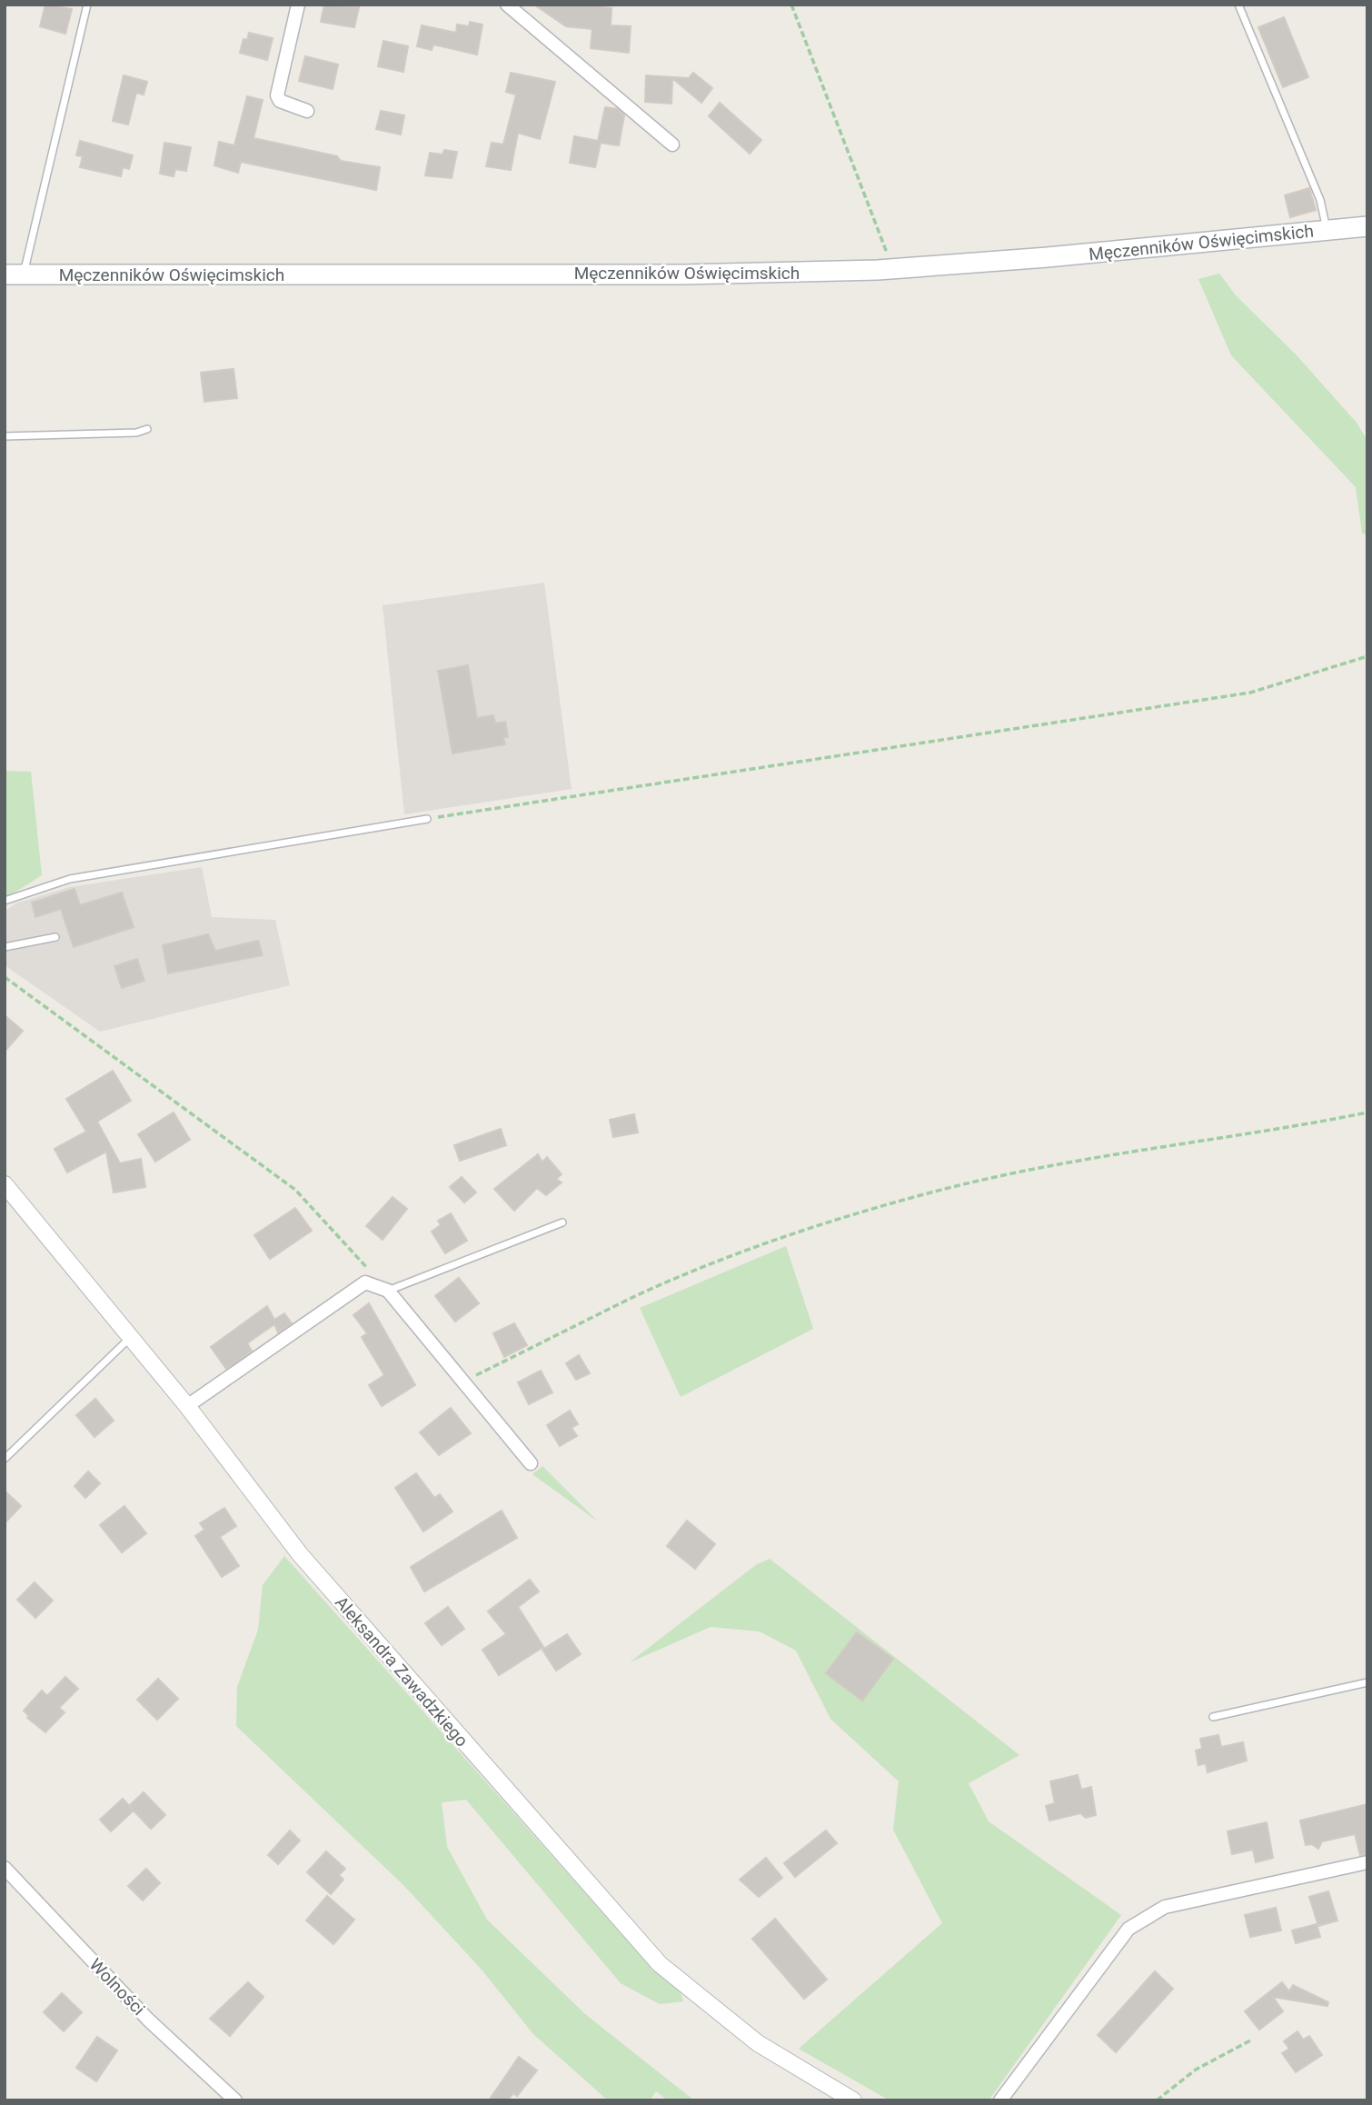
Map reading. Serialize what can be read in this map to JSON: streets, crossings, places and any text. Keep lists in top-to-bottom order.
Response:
{
  "streets": {
    "main road": ["Męczenników Oświęcimskich"],
    "street": ["Aleksandra Zawadzkiego", "Wolności"]
  }
}
